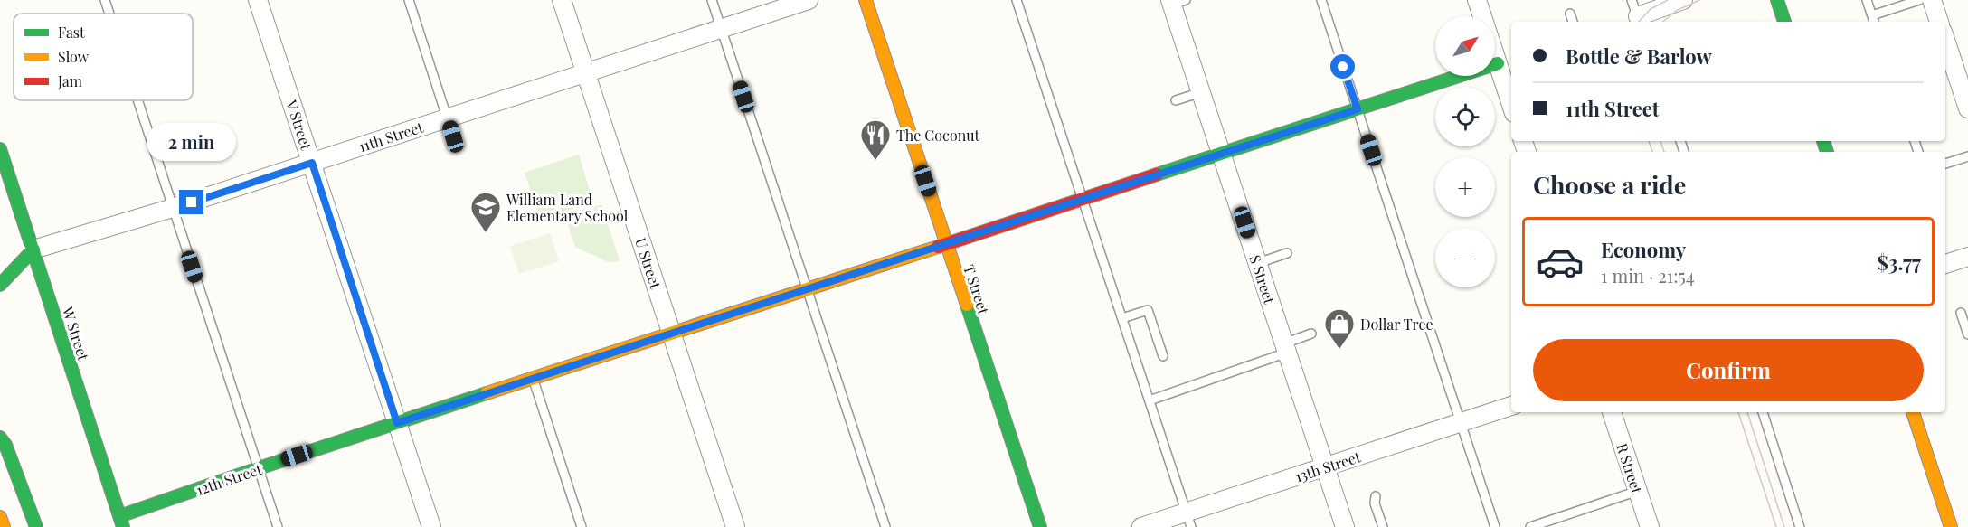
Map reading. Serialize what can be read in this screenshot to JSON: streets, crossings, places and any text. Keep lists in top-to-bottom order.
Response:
{
  "streets": {
    "main road": ["T Street", "W Street", "12th Street"],
    "street": [
      "V Street",
      "11th Street",
      "U Street",
      "S Street",
      "13th Street",
      "R Street"
    ]
  },
  "crossings": [
    ["V Street", "11th Street"],
    ["V Street", "12th Street"],
    ["11th Street", "U Street"],
    ["11th Street", "W Street"],
    ["U Street", "12th Street"],
    ["S Street", "13th Street"],
    ["S Street", "12th Street"],
    ["T Street", "12th Street"],
    ["W Street", "12th Street"]
  ],
  "places": {
    "restaurant": ["The Coconut"],
    "school or university": ["William Land Elementary School"],
    "shop": ["Dollar Tree"]
  },
  "legend": ["Fast", "Slow", "Jam"],
  "north": "top right",
  "page": {
    "map_buttons": ["+", "−"],
    "banner": ["Bottle & Barlow", "11th Street"],
    "bubble": "2 min",
    "heading": "Choose a ride",
    "list": [
      {
        "name": "Economy",
        "note": "1 min · 21:54",
        "value": "$3.77"
      }
    ],
    "buttons": "Confirm"
  }
}
